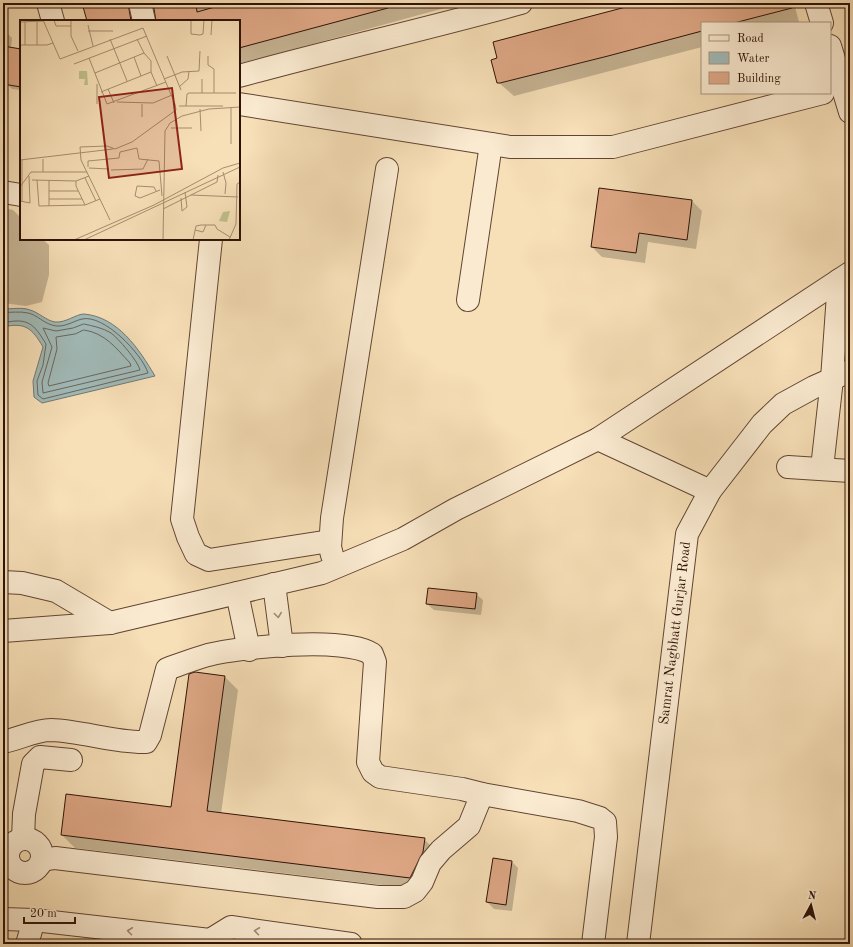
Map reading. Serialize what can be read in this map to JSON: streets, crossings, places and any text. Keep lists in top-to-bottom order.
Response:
{
  "streets": {
    "street": ["Samrat Nagbhatt Gurjar Road"]
  },
  "legend": ["Road", "Water", "Building"],
  "scale_bar": "20 m",
  "north": "top"
}
